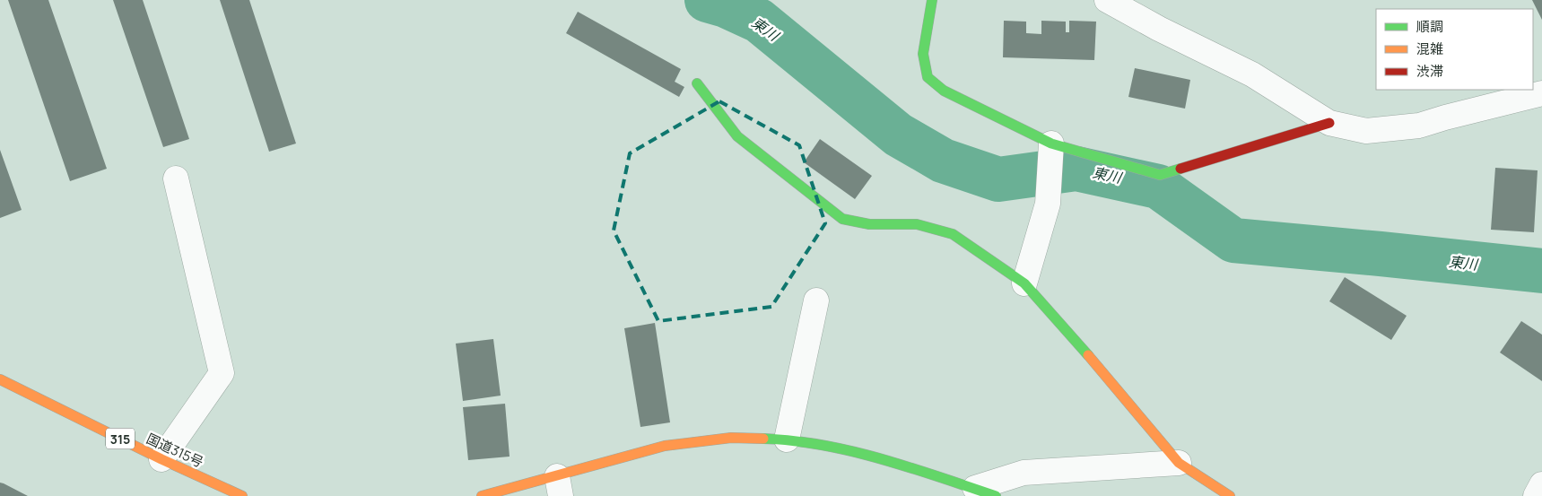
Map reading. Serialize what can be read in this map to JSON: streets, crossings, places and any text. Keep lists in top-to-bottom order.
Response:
{
  "streets": {
    "main road": ["315", "国道315号"]
  },
  "water": ["東川"],
  "legend": ["順調", "混雑", "渋滞"]
}
